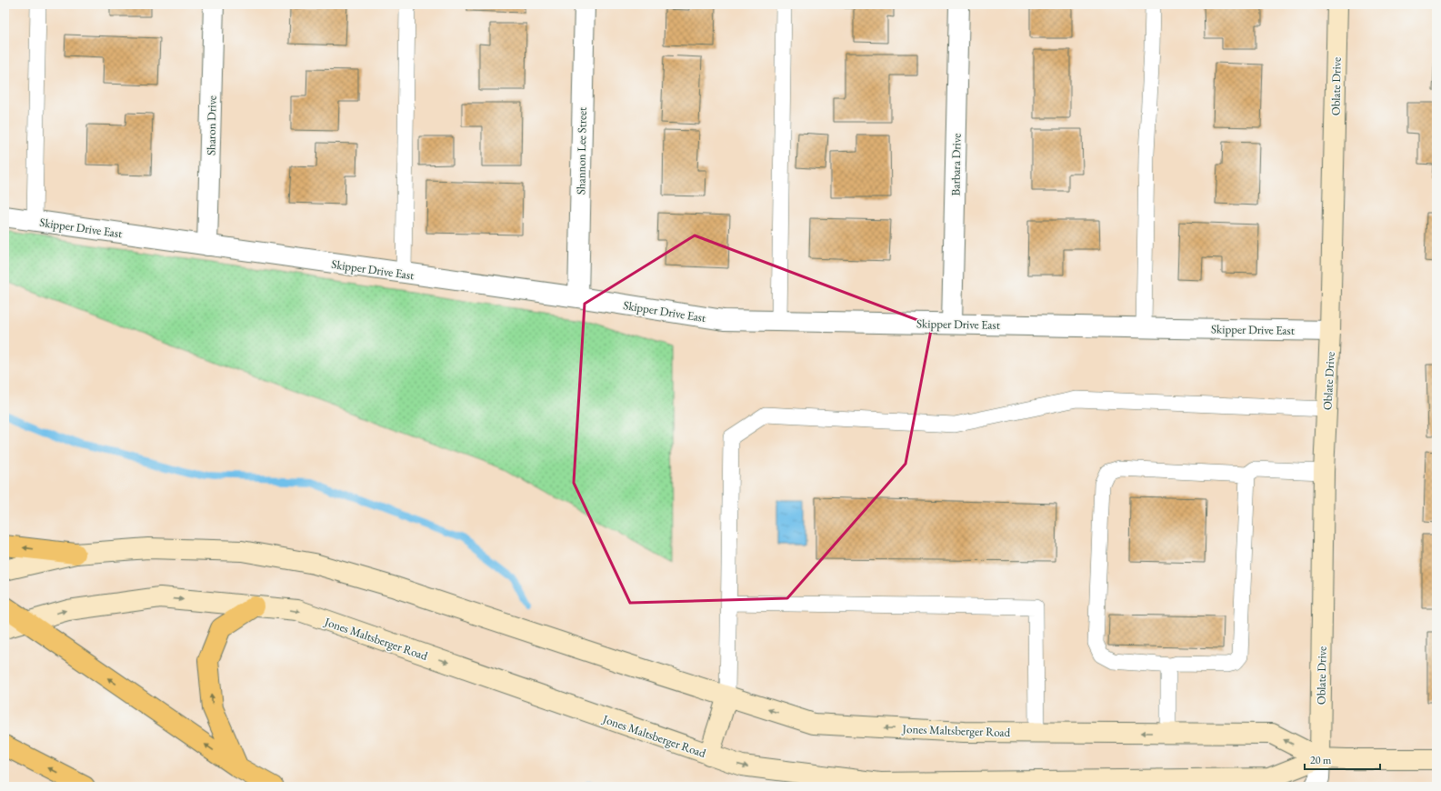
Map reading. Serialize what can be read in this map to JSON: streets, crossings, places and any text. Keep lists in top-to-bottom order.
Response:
{
  "streets": {
    "main road": ["Oblate Drive", "Jones Maltsberger Road"],
    "street": [
      "Sharon Drive",
      "Shannon Lee Street",
      "Barbara Drive",
      "Skipper Drive East"
    ]
  },
  "crossings": [
    ["Oblate Drive", "Skipper Drive East"],
    ["Oblate Drive", "Jones Maltsberger Road"],
    ["Sharon Drive", "Skipper Drive East"],
    ["Shannon Lee Street", "Skipper Drive East"],
    ["Barbara Drive", "Skipper Drive East"]
  ],
  "scale_bar": "20 m"
}
